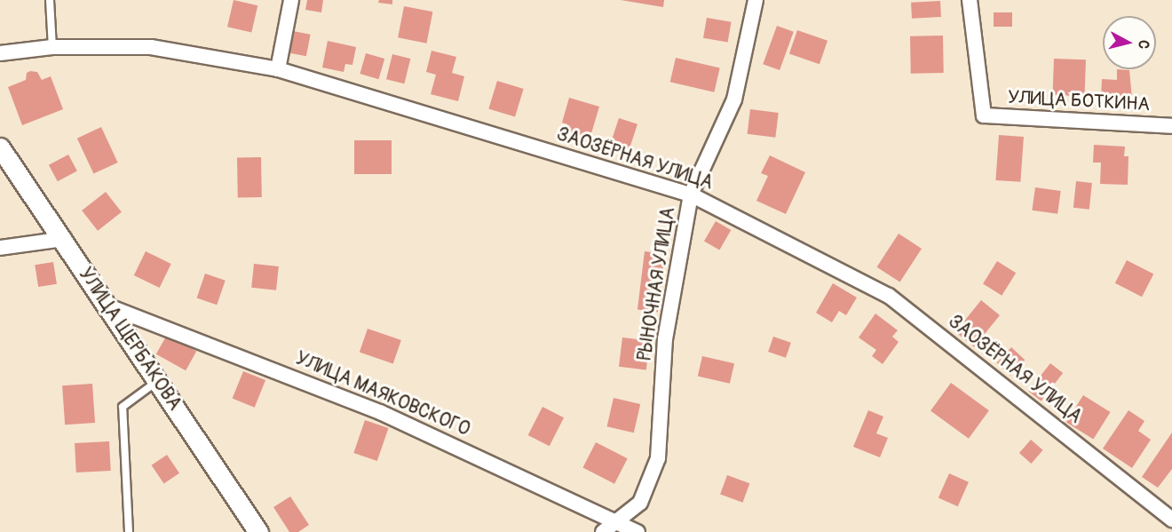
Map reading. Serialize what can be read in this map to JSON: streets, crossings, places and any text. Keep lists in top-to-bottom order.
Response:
{
  "streets": {
    "street": [
      "УЛИЦА БОТКИНА",
      "ЗАОЗЁРНАЯ УЛИЦА",
      "РЫНОЧНАЯ УЛИЦА",
      "УЛИЦА ЩЕРБАКОВА",
      "УЛИЦА МАЯКОВСКОГО"
    ]
  },
  "crossings": [
    ["ЗАОЗЁРНАЯ УЛИЦА", "РЫНОЧНАЯ УЛИЦА"],
    ["РЫНОЧНАЯ УЛИЦА", "УЛИЦА МАЯКОВСКОГО"],
    ["УЛИЦА ЩЕРБАКОВА", "УЛИЦА МАЯКОВСКОГО"]
  ],
  "north": "right"
}
